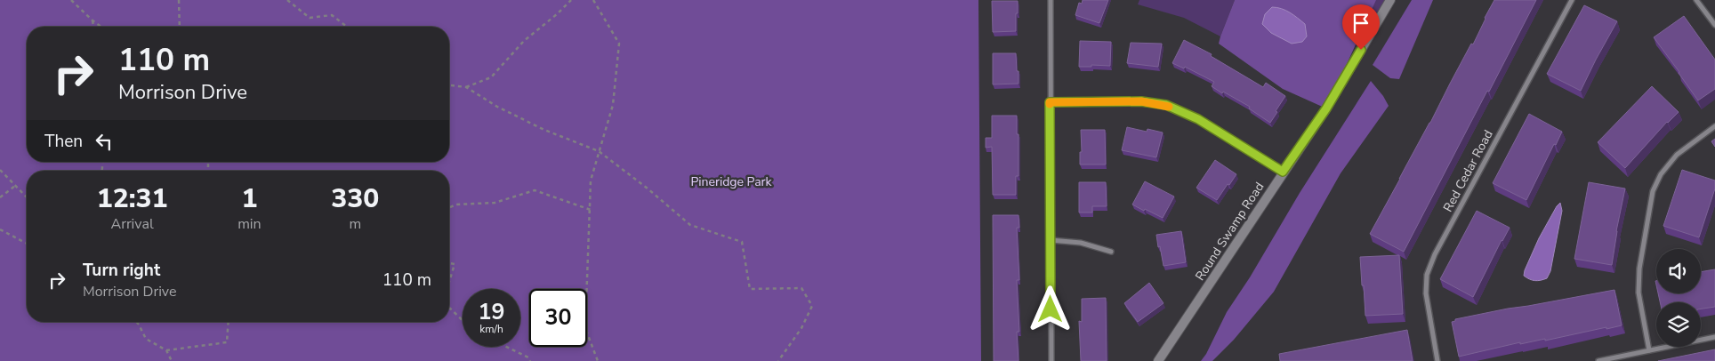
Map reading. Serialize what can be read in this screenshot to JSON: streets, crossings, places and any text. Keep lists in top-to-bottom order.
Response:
{
  "streets": {
    "main road": ["Round Swamp Road"],
    "street": ["Red Cedar Road"]
  },
  "parks": ["Pineridge Park"],
  "page": {
    "turn": ["110 m", "Morrison Drive"],
    "then": "Then",
    "eta": [
      "12:31",
      "Arrival",
      "1",
      "min",
      "330",
      "m"
    ],
    "list": [
      {
        "name": "Turn right",
        "note": "Morrison Drive",
        "value": "110 m"
      }
    ],
    "speed": "19 km/h",
    "limit": "30"
  }
}
